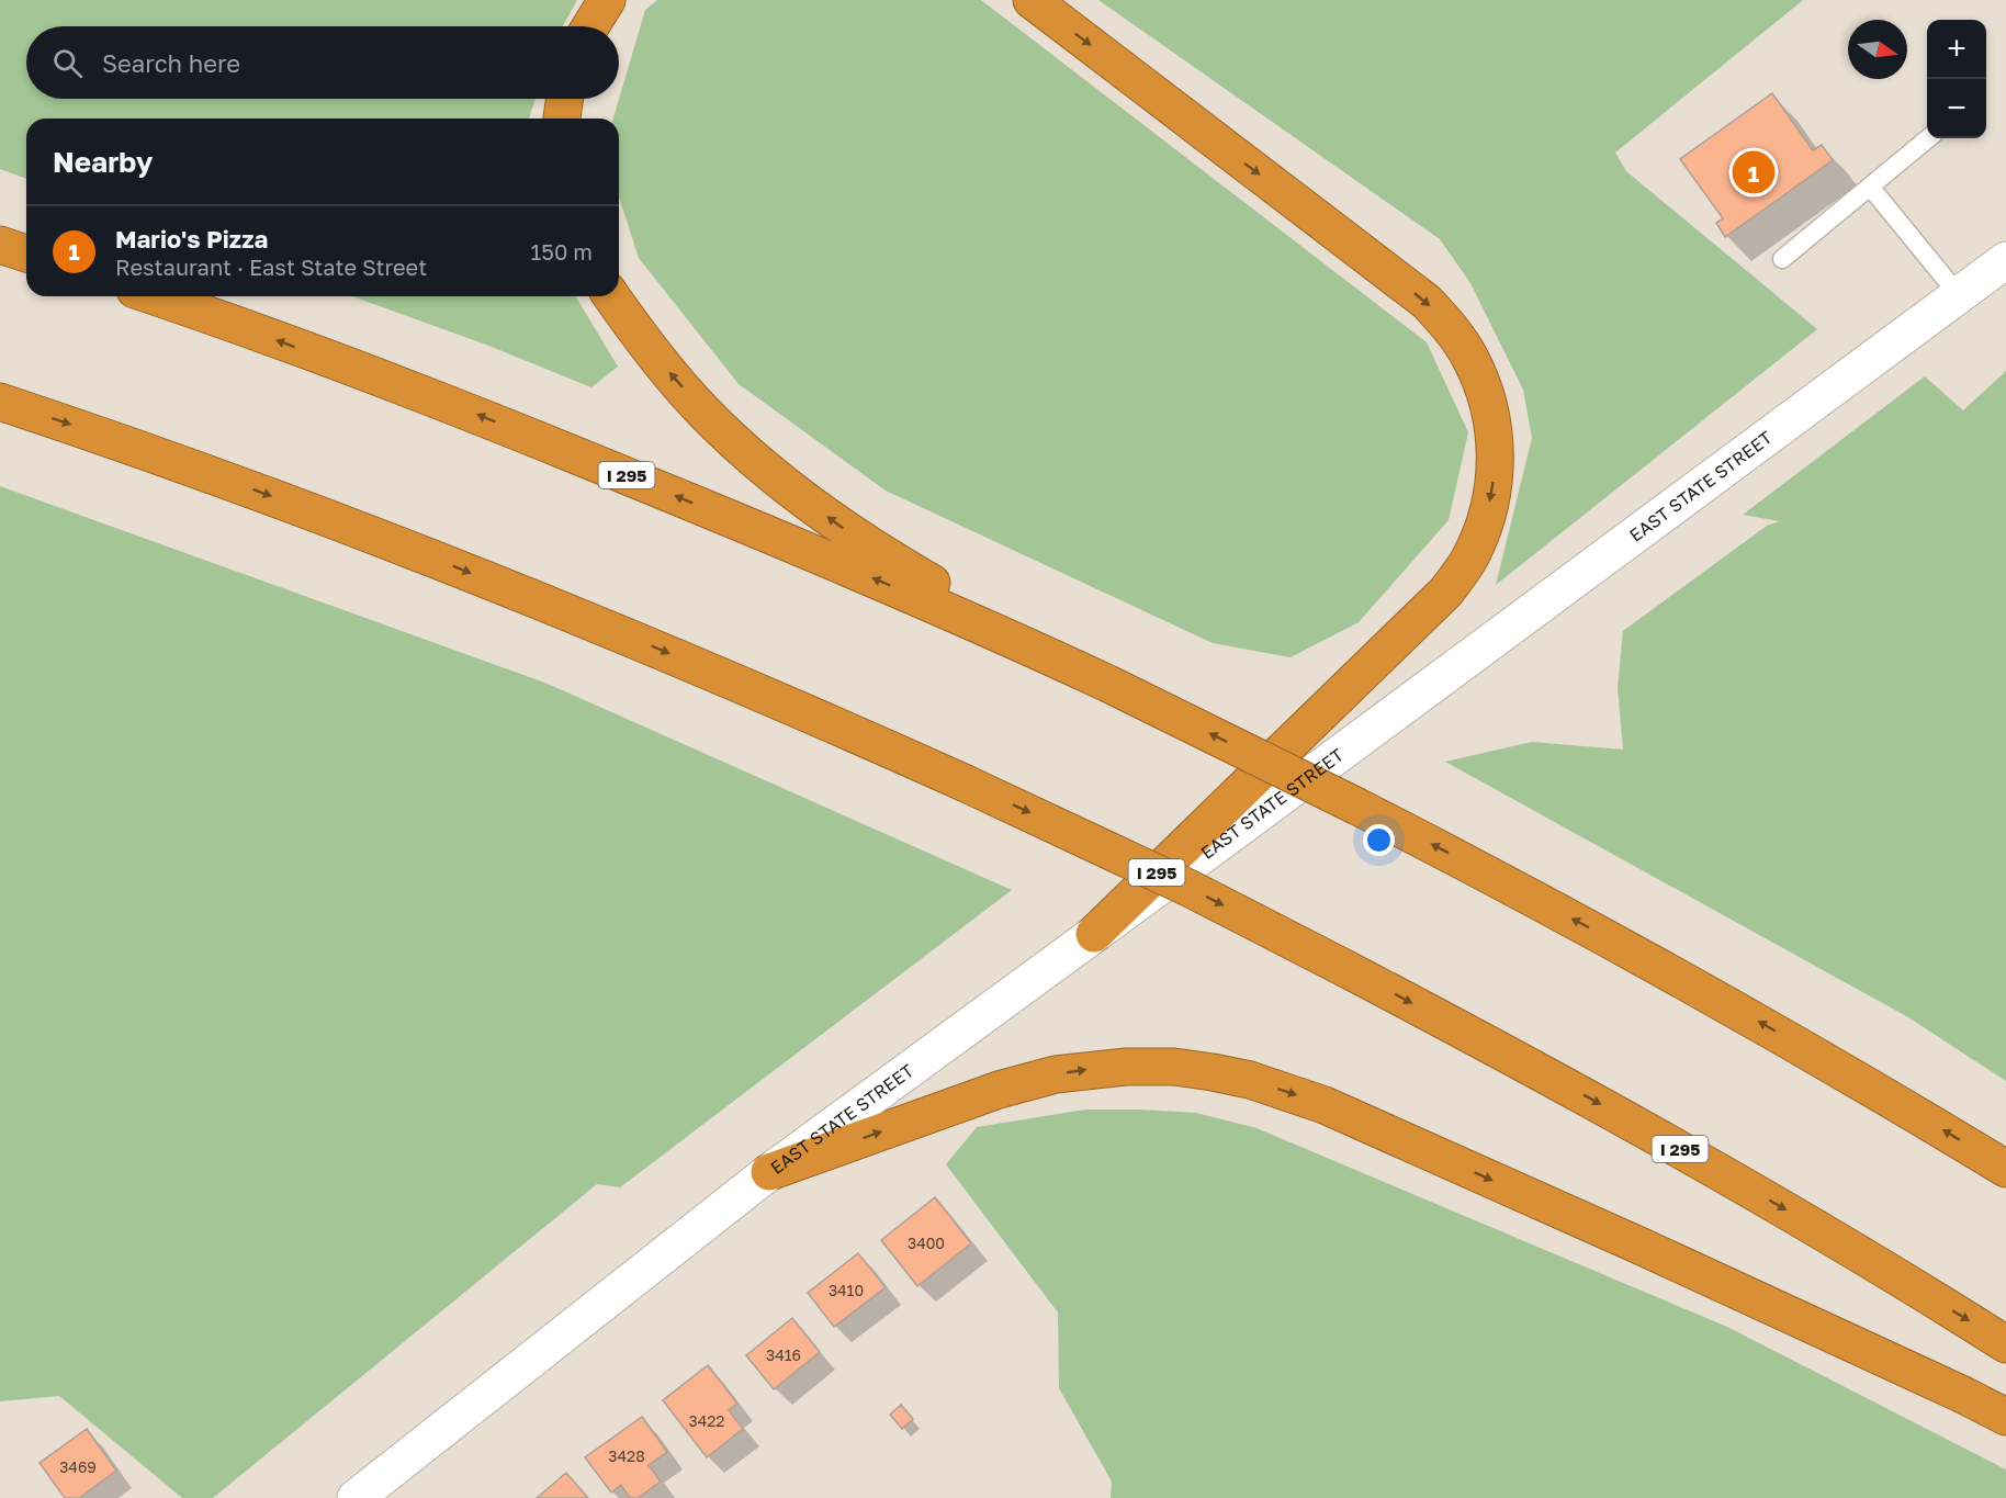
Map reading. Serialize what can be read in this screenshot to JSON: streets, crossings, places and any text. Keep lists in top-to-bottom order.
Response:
{
  "streets": {
    "highway": ["I 295"],
    "street": ["EAST STATE STREET"]
  },
  "house_numbers": [
    "3400",
    "3410",
    "3416",
    "3422",
    "3428",
    "3469"
  ],
  "north": "right",
  "page": {
    "map_buttons": ["+", "−"],
    "search": "Search here",
    "heading": "Nearby",
    "pins": "1",
    "list": [
      {
        "mark": "1",
        "name": "Mario's Pizza",
        "note": "Restaurant · East State Street",
        "value": "150 m"
      }
    ]
  }
}
